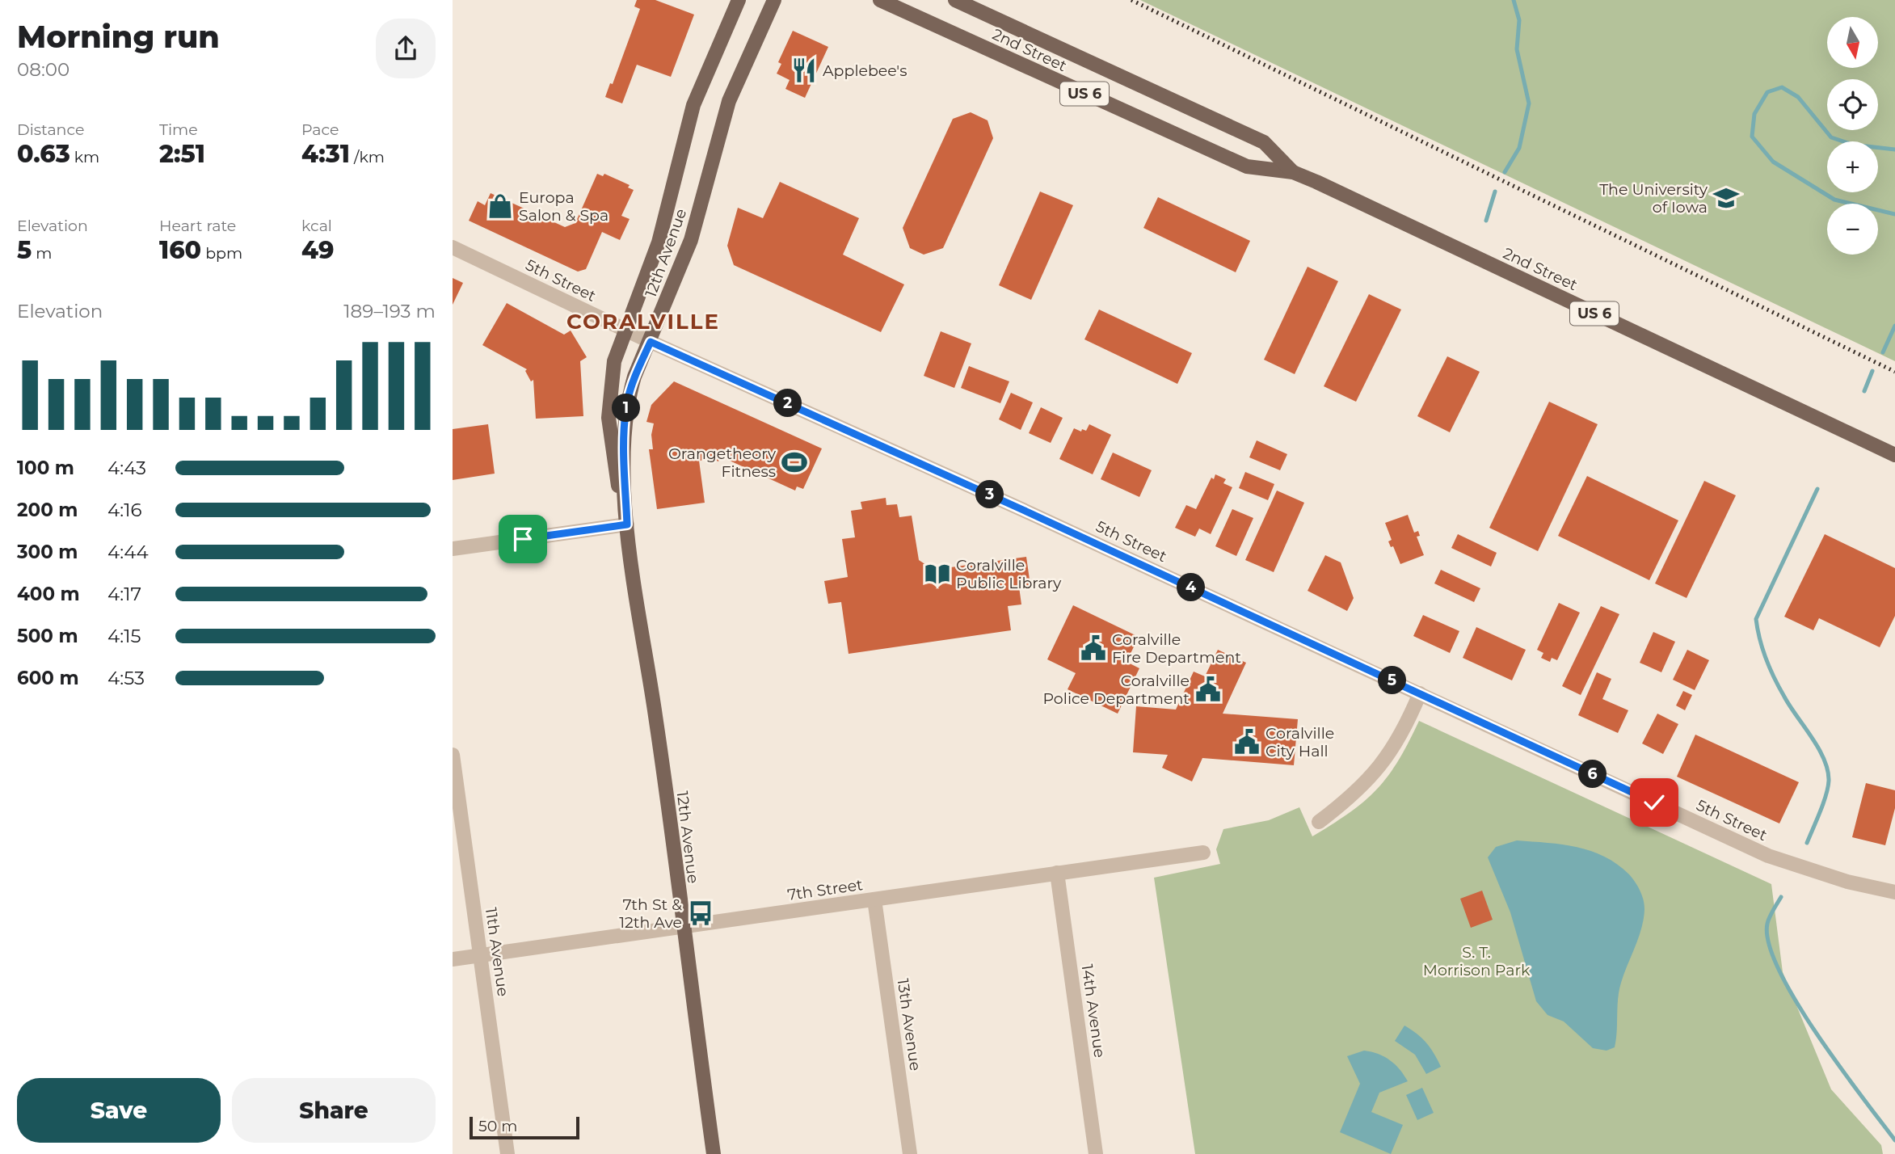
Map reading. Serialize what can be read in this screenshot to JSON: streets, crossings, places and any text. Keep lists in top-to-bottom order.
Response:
{
  "streets": {
    "main road": ["2nd Street", "US 6", "12th Avenue"],
    "street": [
      "5th Street",
      "7th Street",
      "11th Avenue",
      "14th Avenue",
      "13th Avenue"
    ]
  },
  "crossings": [
    ["12th Avenue", "5th Street"],
    ["12th Avenue", "7th Street"],
    ["7th Street", "11th Avenue"],
    ["7th Street", "14th Avenue"],
    ["7th Street", "13th Avenue"]
  ],
  "districts": ["CORALVILLE"],
  "parks": ["S. T. Morrison Park"],
  "places": {
    "restaurant": ["Applebee's"],
    "school or university": ["The University of Iowa"],
    "shop": ["Europa Salon & Spa"],
    "sports": ["Orangetheory Fitness"],
    "library": ["Coralville Public Library"],
    "public building": ["Coralville Fire Department", "Coralville Police Department", "Coralville City Hall"],
    "bus stop": ["7th St & 12th Ave"]
  },
  "scale_bar": "50 m",
  "north": "bottom",
  "page": {
    "heading": ["Morning run", "08:00"],
    "map_buttons": ["+", "−"],
    "stats": [
      ["Distance", "0.63 km"],
      ["Time", "2:51"],
      ["Pace", "4:31 /km"],
      ["Elevation", "5 m"],
      ["Heart rate", "160 bpm"],
      ["kcal", "49"]
    ],
    "chart": ["Elevation", "189–193 m"],
    "pins": [
      "2",
      "1",
      "3",
      "4",
      "5",
      "6"
    ],
    "list": [
      {
        "name": "100 m",
        "note": "4:43"
      },
      {
        "name": "200 m",
        "note": "4:16"
      },
      {
        "name": "300 m",
        "note": "4:44"
      },
      {
        "name": "400 m",
        "note": "4:17"
      },
      {
        "name": "500 m",
        "note": "4:15"
      },
      {
        "name": "600 m",
        "note": "4:53"
      }
    ],
    "buttons": ["Save", "Share"],
    "scale": "50 m"
  }
}
